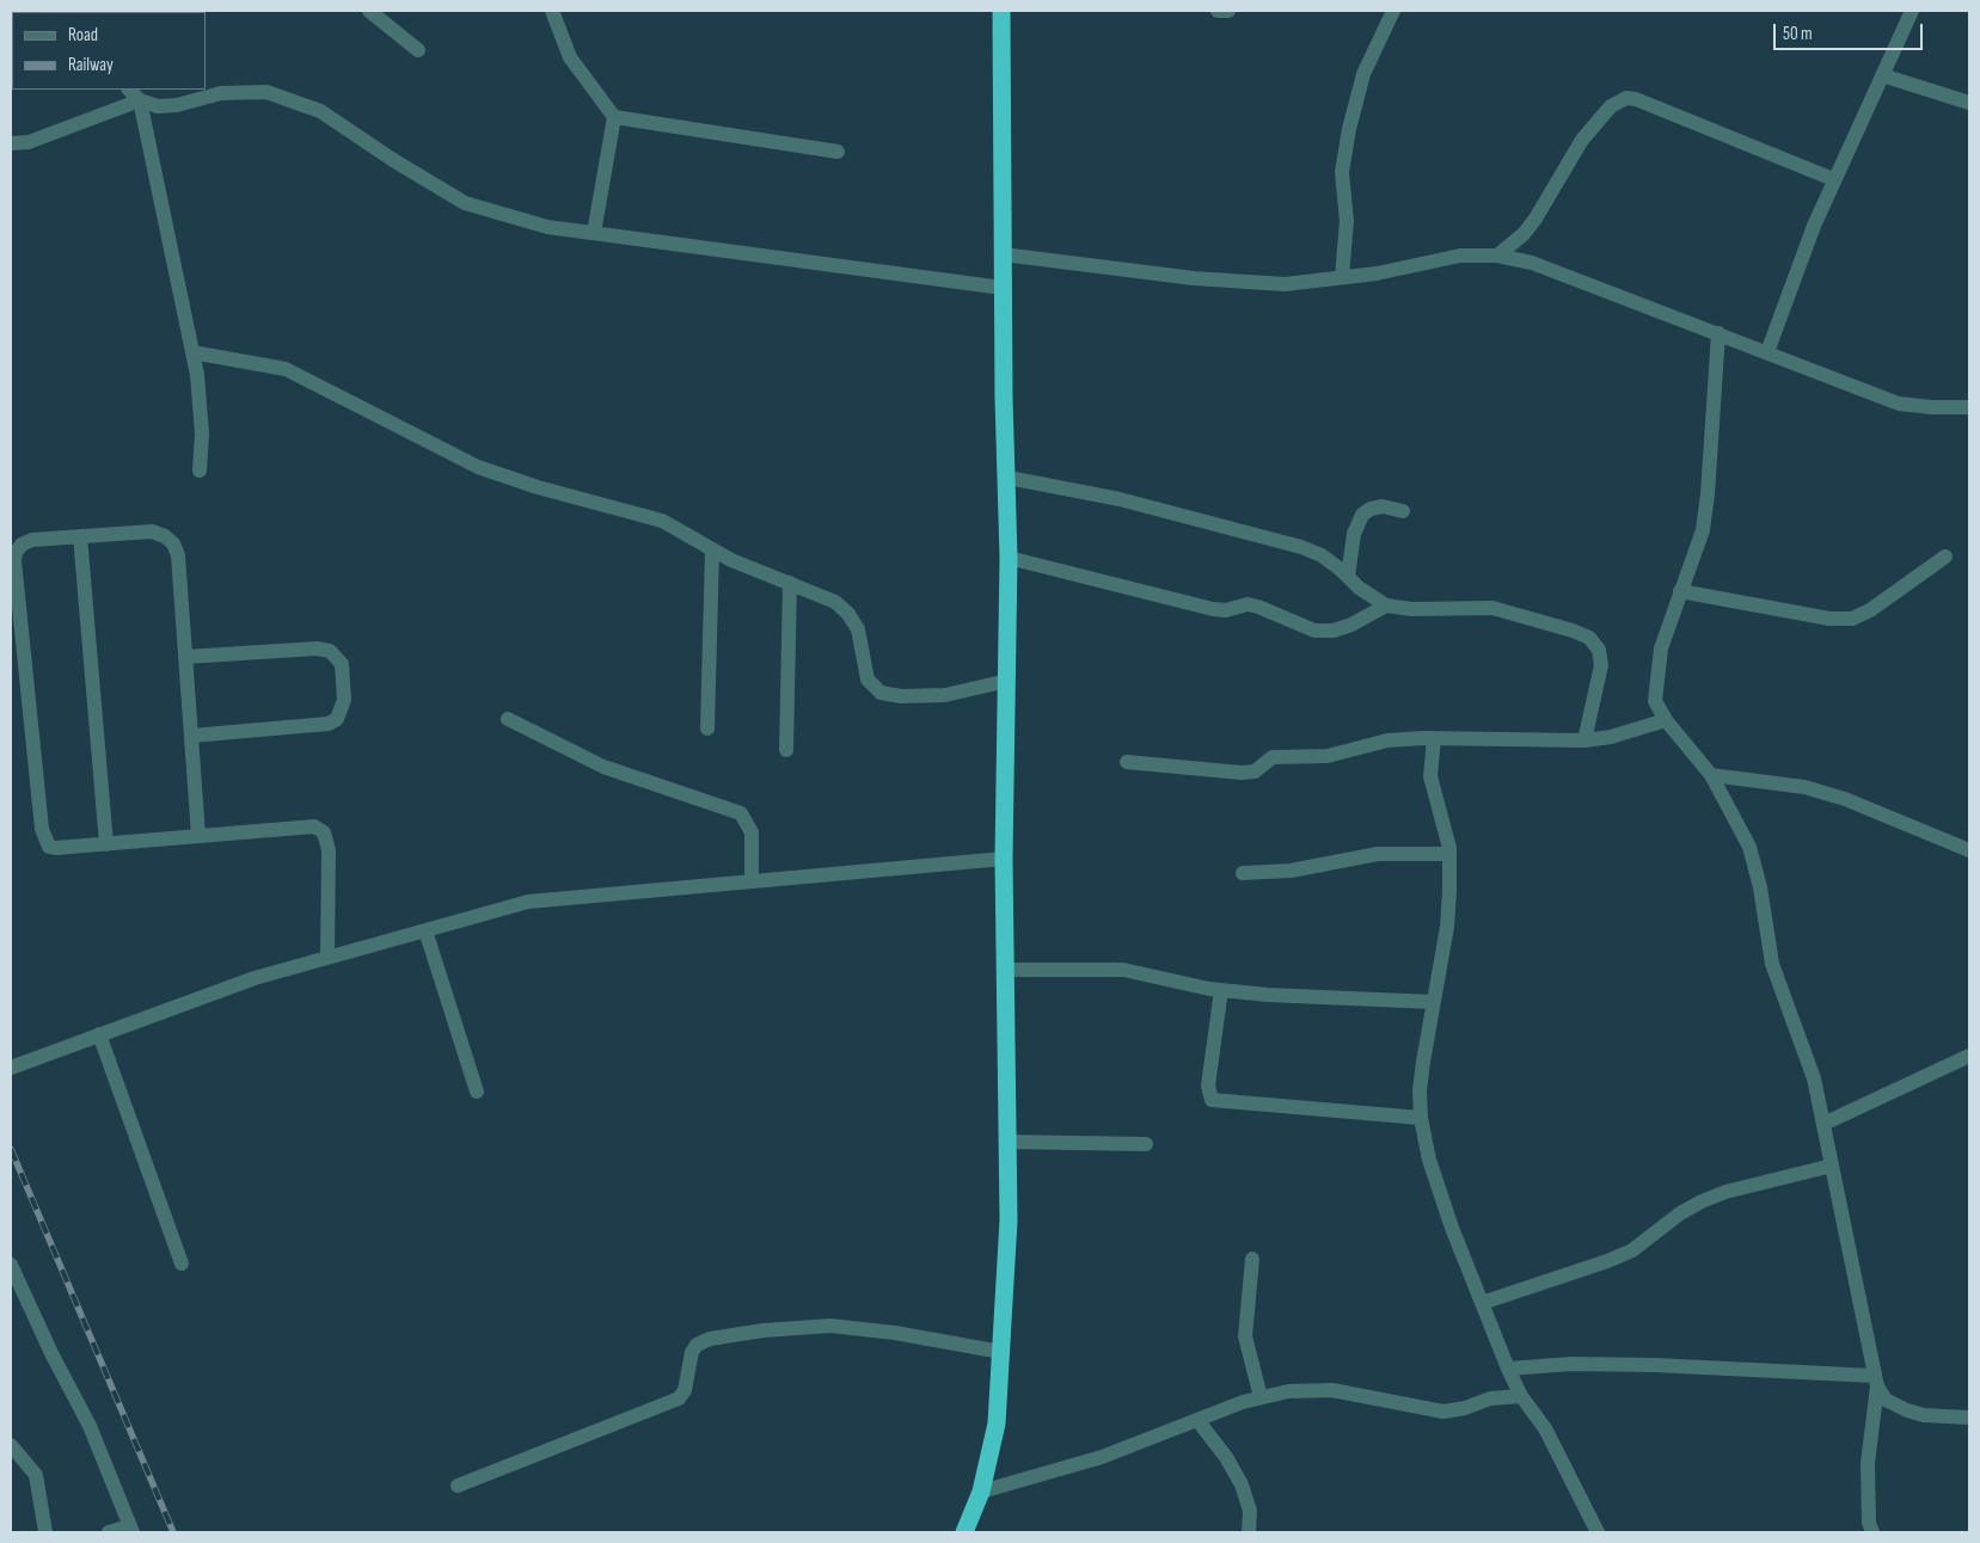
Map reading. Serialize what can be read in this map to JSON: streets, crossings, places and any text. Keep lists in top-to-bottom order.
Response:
{
  "legend": ["Road", "Railway"],
  "scale_bar": "50 m"
}
